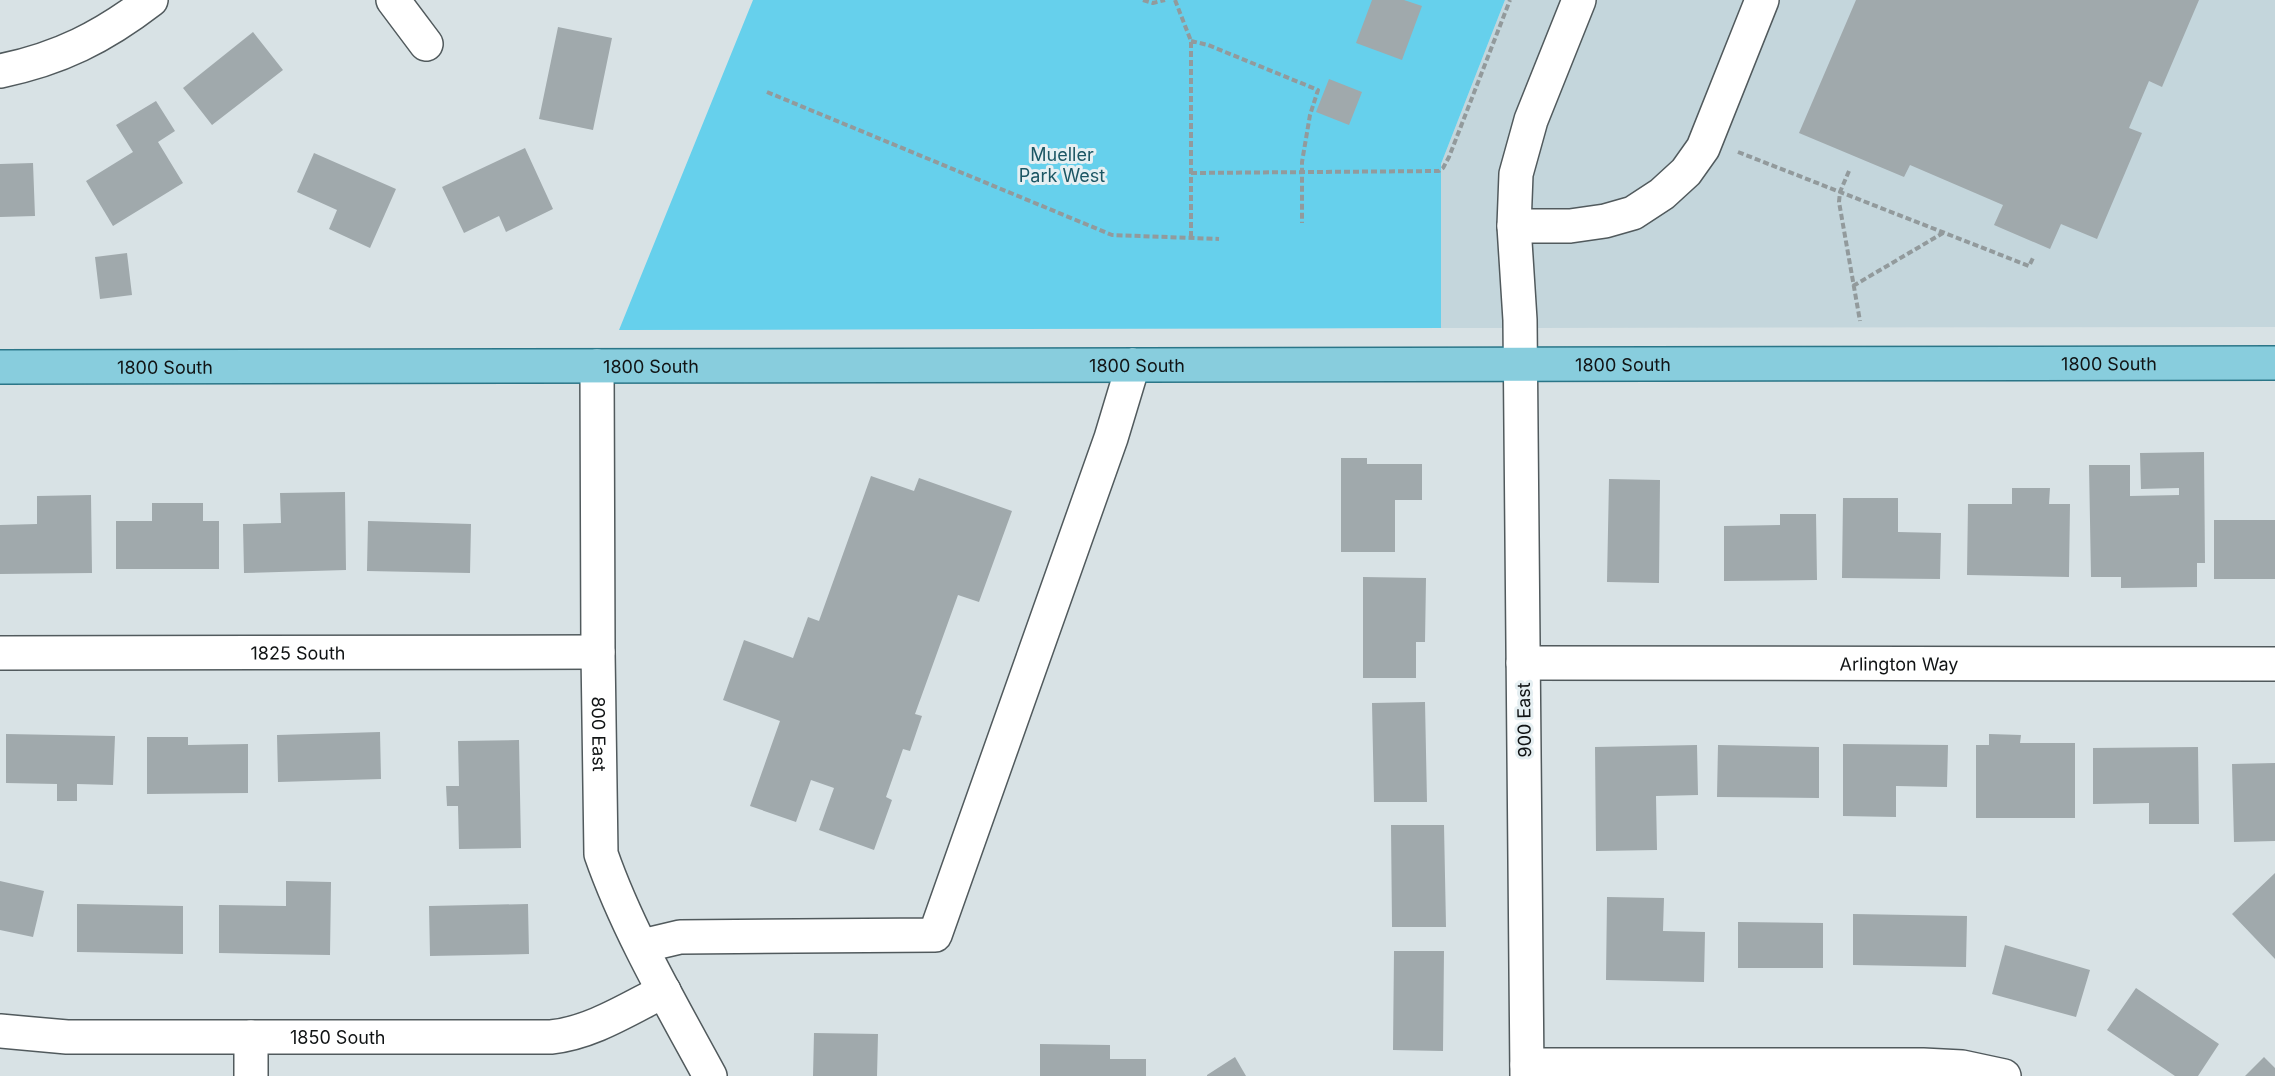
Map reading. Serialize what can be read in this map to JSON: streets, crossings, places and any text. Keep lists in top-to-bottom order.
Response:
{
  "streets": {
    "main road": ["1800 South"],
    "street": [
      "1825 South",
      "Arlington Way",
      "900 East",
      "800 East",
      "1850 South"
    ]
  },
  "crossings": [
    ["1800 South", "900 East"],
    ["1800 South", "800 East"],
    ["1825 South", "800 East"],
    ["Arlington Way", "900 East"],
    ["800 East", "1850 South"]
  ],
  "parks": ["Mueller Park West"]
}
